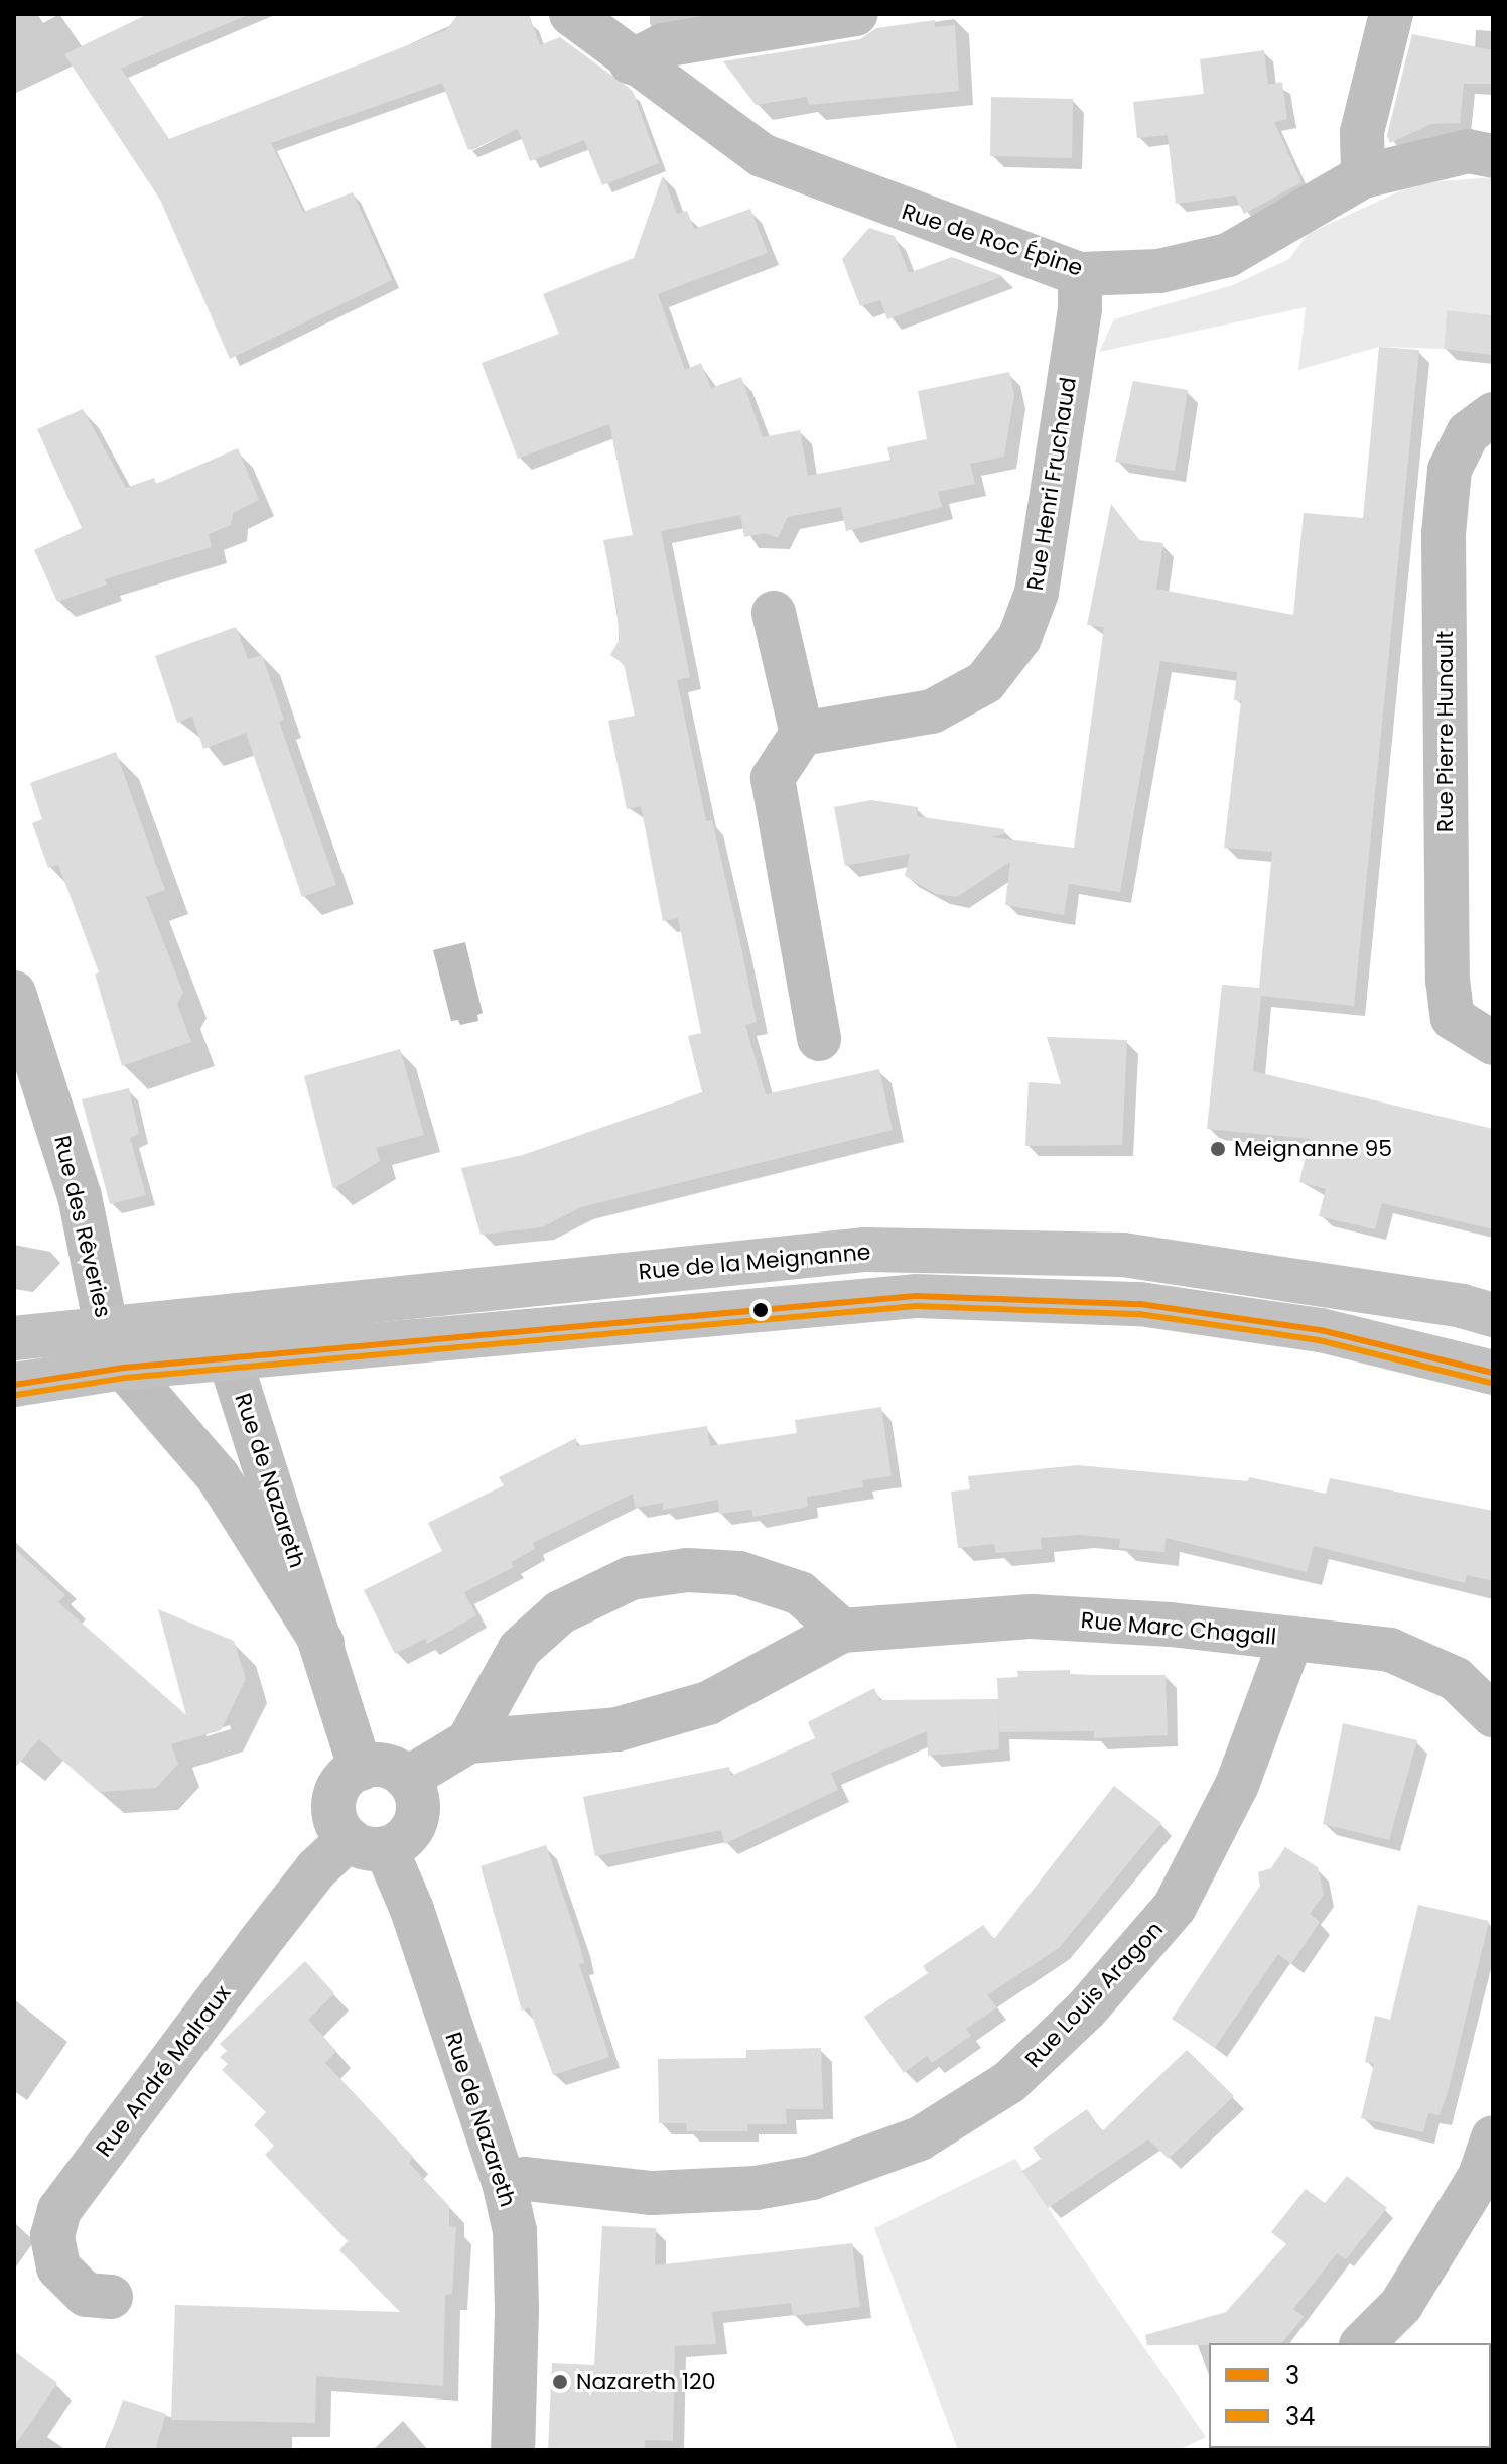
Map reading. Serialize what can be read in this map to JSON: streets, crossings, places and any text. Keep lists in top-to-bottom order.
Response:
{
  "streets": {
    "street": [
      "Rue de Roc Épine",
      "Rue Henri Fruchaud",
      "Rue Pierre Hunault",
      "Rue des Rêveries",
      "Rue de la Meignanne",
      "Rue de Nazareth",
      "Rue Marc Chagall",
      "Rue Louis Aragon",
      "Rue André Malraux"
    ]
  },
  "crossings": [
    ["Rue de Roc Épine", "Rue Henri Fruchaud"],
    ["Rue des Rêveries", "Rue de la Meignanne"],
    ["Rue des Rêveries", "Rue de Nazareth"],
    ["Rue de la Meignanne", "Rue de Nazareth"],
    ["Rue de Nazareth", "Rue Marc Chagall"],
    ["Rue de Nazareth", "Rue Louis Aragon"],
    ["Rue de Nazareth", "Rue André Malraux"],
    ["Rue Marc Chagall", "Rue Louis Aragon"],
    ["Rue Marc Chagall", "Rue André Malraux"]
  ],
  "places": ["Meignanne 95", "Nazareth 120"],
  "lines": ["transit line 3", "transit line 34"],
  "legend": ["3", "34"]
}
